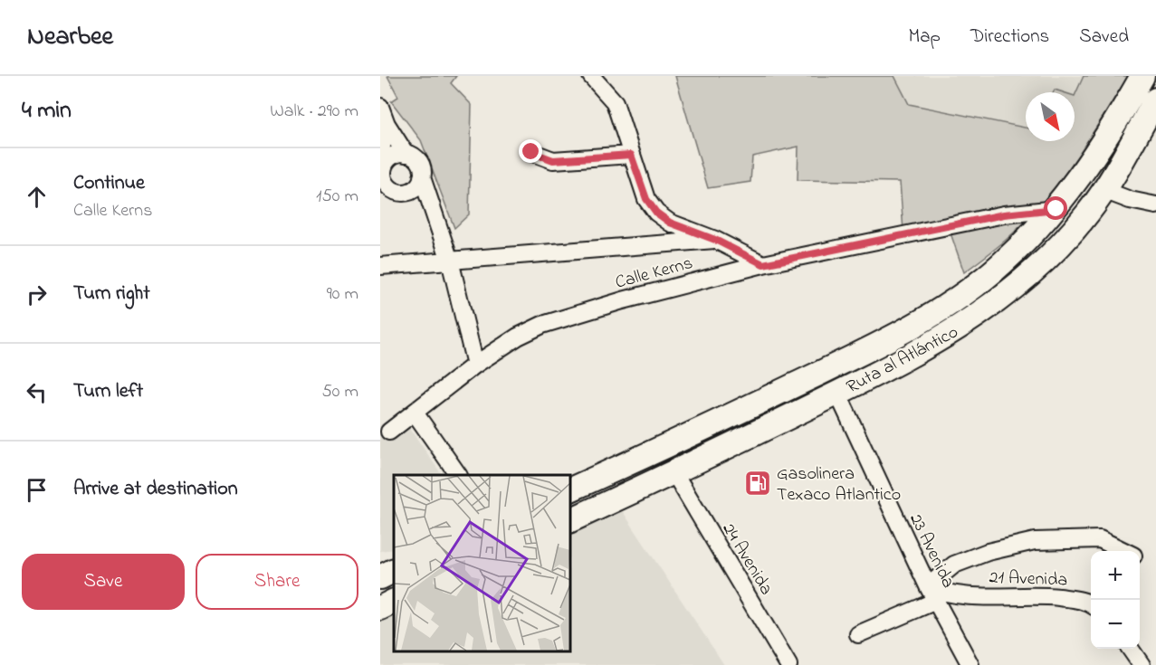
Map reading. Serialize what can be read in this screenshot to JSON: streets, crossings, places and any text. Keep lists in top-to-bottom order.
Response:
{
  "streets": {
    "highway": ["Ruta al Atlántico"],
    "street": [
      "Calle Kerns",
      "23 Avenida",
      "24 Avenida",
      "21 Avenida"
    ]
  },
  "crossings": [
    ["Calle Kerns", "Ruta al Atlántico"],
    ["Ruta al Atlántico", "23 Avenida"],
    ["Ruta al Atlántico", "24 Avenida"],
    ["23 Avenida", "21 Avenida"]
  ],
  "places": {
    "fuel station": ["Gasolinera Texaco Atlantico"]
  },
  "north": "bottom right",
  "page": {
    "header": "Nearbee",
    "nav": ["Map", "Directions", "Saved"],
    "heading": ["4 min", "Walk · 290 m"],
    "list": [
      ["Continue", "Calle Kerns", "150 m"],
      ["Turn right", "90 m"],
      ["Turn left", "50 m"],
      "Arrive at destination"
    ],
    "buttons": ["Save", "Share"],
    "map_buttons": ["+", "−"]
  }
}
